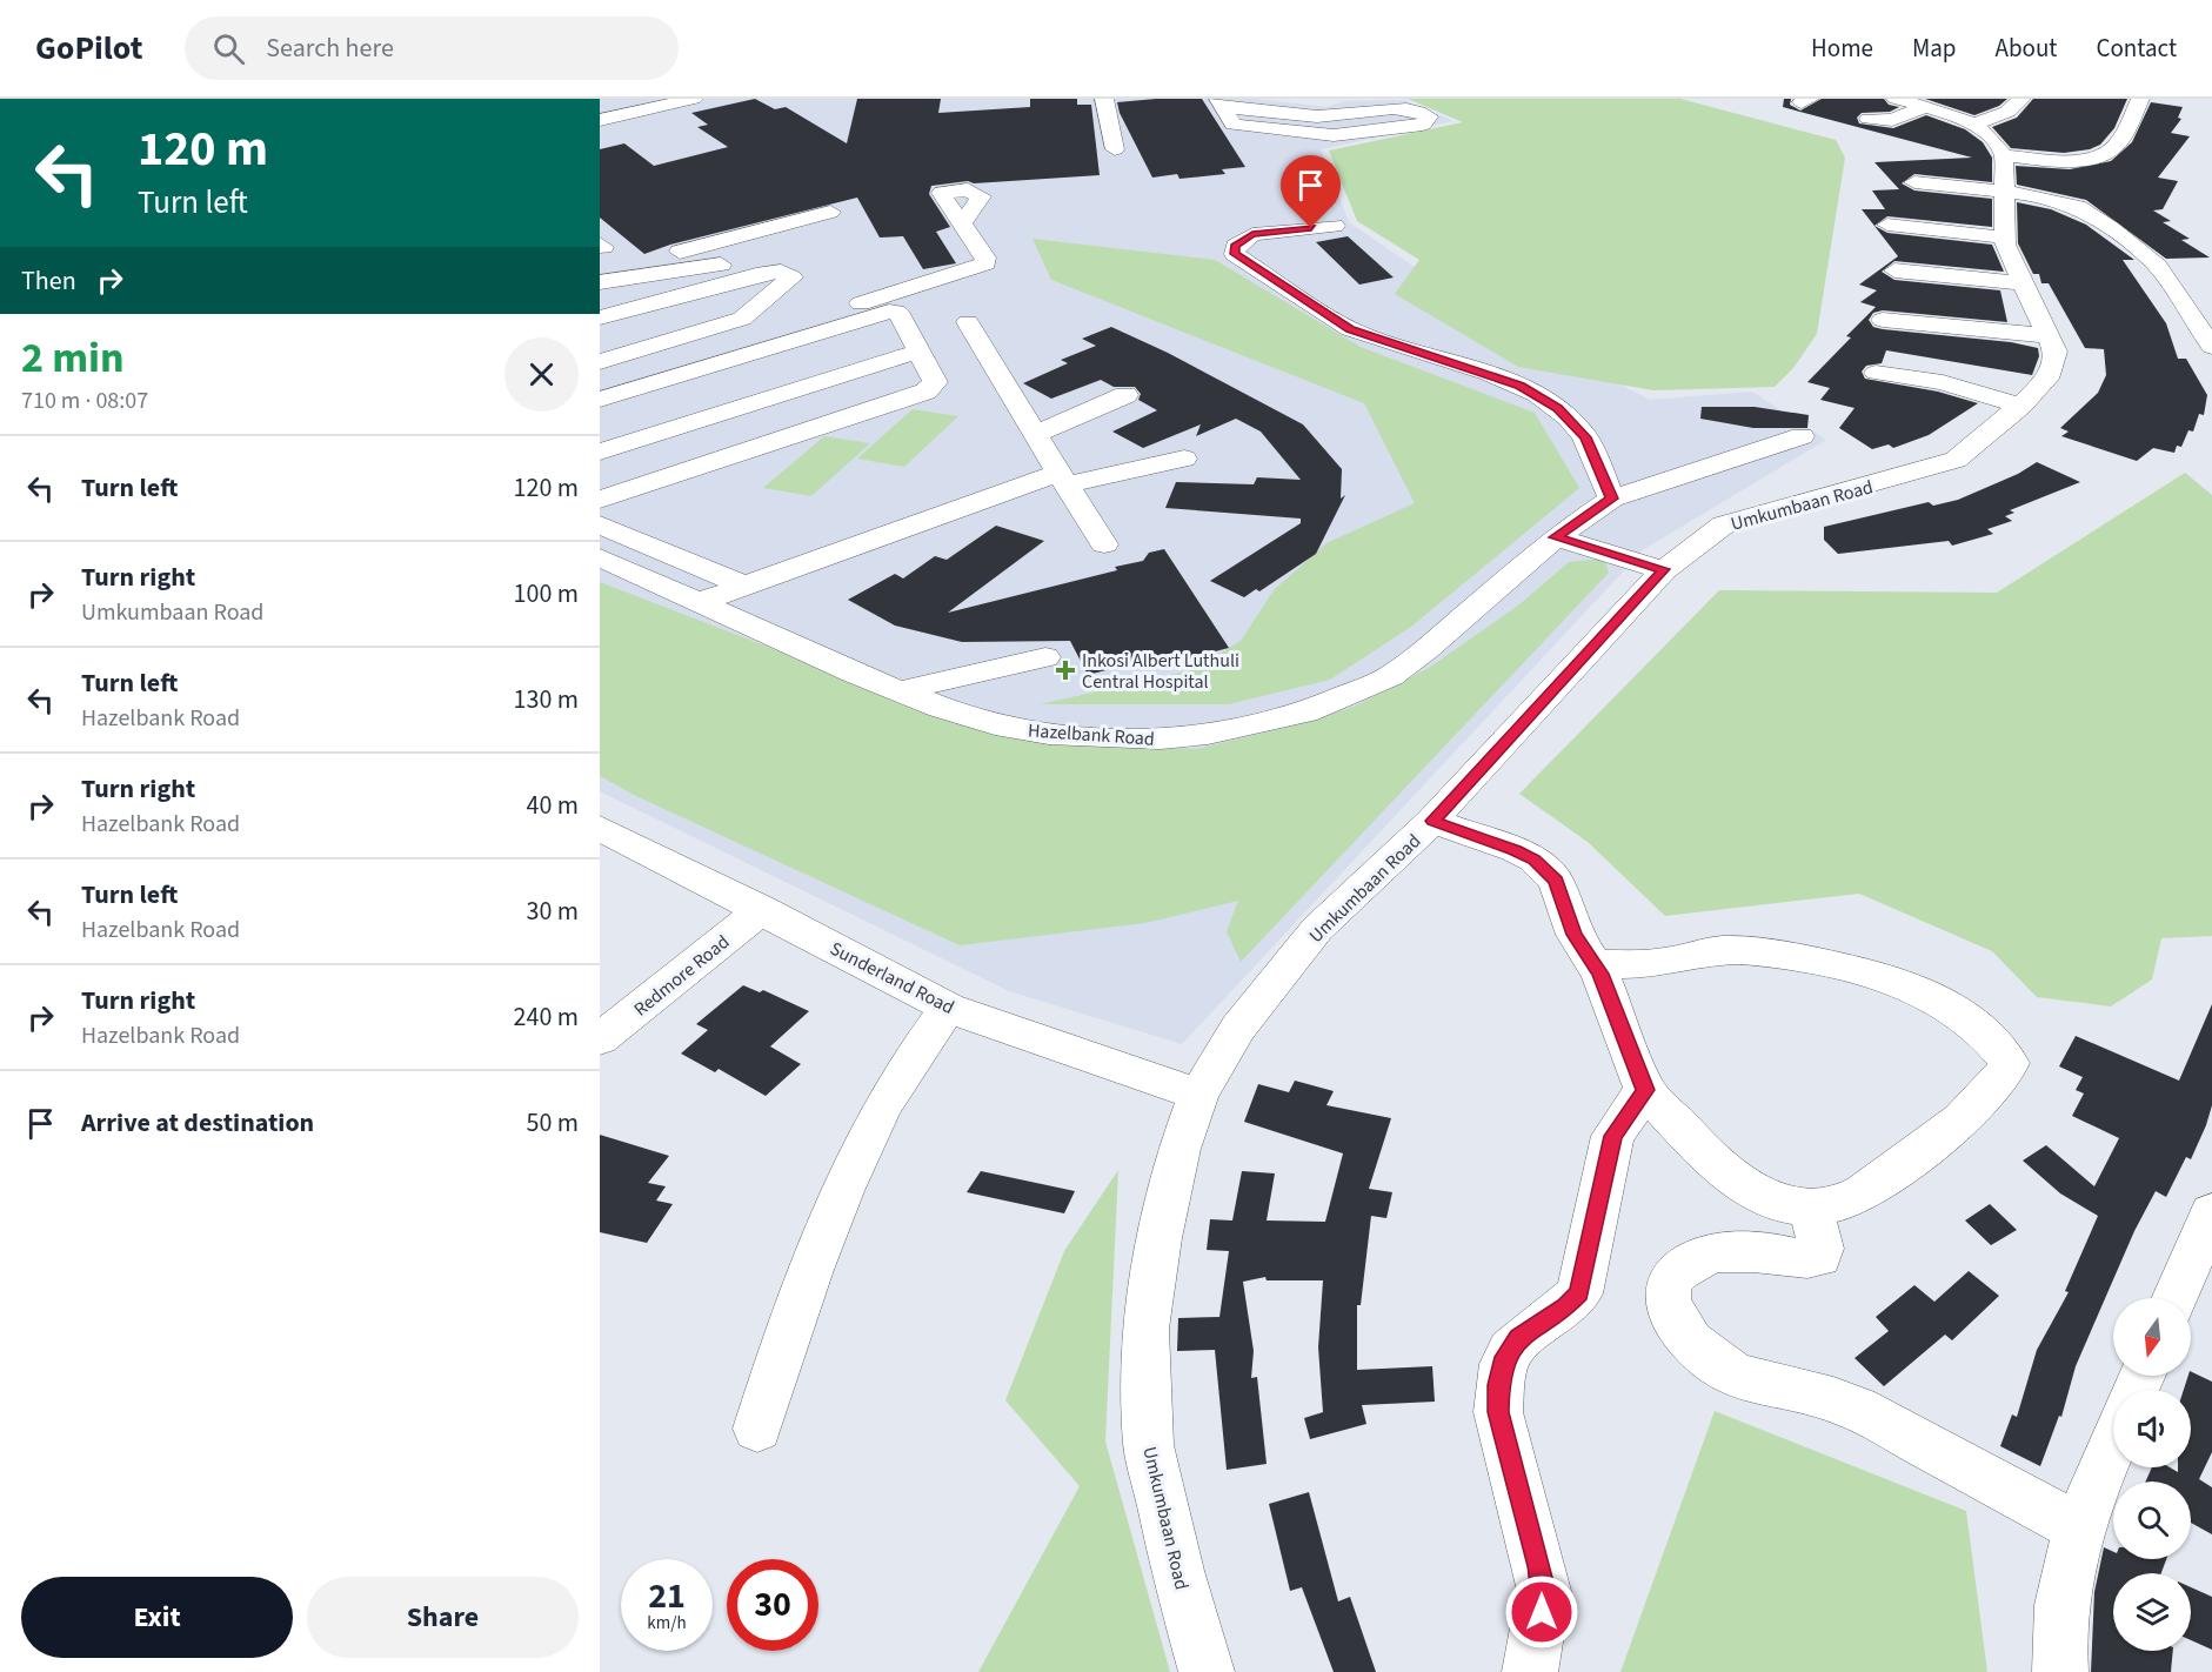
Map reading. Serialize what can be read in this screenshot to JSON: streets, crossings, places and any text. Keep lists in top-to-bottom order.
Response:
{
  "streets": {
    "street": [
      "Umkumbaan Road",
      "Hazelbank Road",
      "Redmore Road",
      "Sunderland Road"
    ]
  },
  "crossings": [
    ["Umkumbaan Road", "Sunderland Road"],
    ["Redmore Road", "Sunderland Road"]
  ],
  "places": {
    "health": ["Inkosi Albert Luthuli Central Hospital"]
  },
  "north": "bottom",
  "page": {
    "header": "GoPilot",
    "search": "Search here",
    "nav": [
      "Home",
      "Map",
      "About",
      "Contact"
    ],
    "turn": ["120 m", "Turn left"],
    "then": "Then",
    "heading": ["2 min", "710 m · 08:07"],
    "list": [
      {
        "name": "Turn left",
        "value": "120 m"
      },
      {
        "name": "Turn right",
        "note": "Umkumbaan Road",
        "value": "100 m"
      },
      {
        "name": "Turn left",
        "note": "Hazelbank Road",
        "value": "130 m"
      },
      {
        "name": "Turn right",
        "note": "Hazelbank Road",
        "value": "40 m"
      },
      {
        "name": "Turn left",
        "note": "Hazelbank Road",
        "value": "30 m"
      },
      {
        "name": "Turn right",
        "note": "Hazelbank Road",
        "value": "240 m"
      },
      {
        "name": "Arrive at destination",
        "value": "50 m"
      }
    ],
    "speed": "21 km/h",
    "limit": "30",
    "buttons": ["Exit", "Share"]
  }
}
